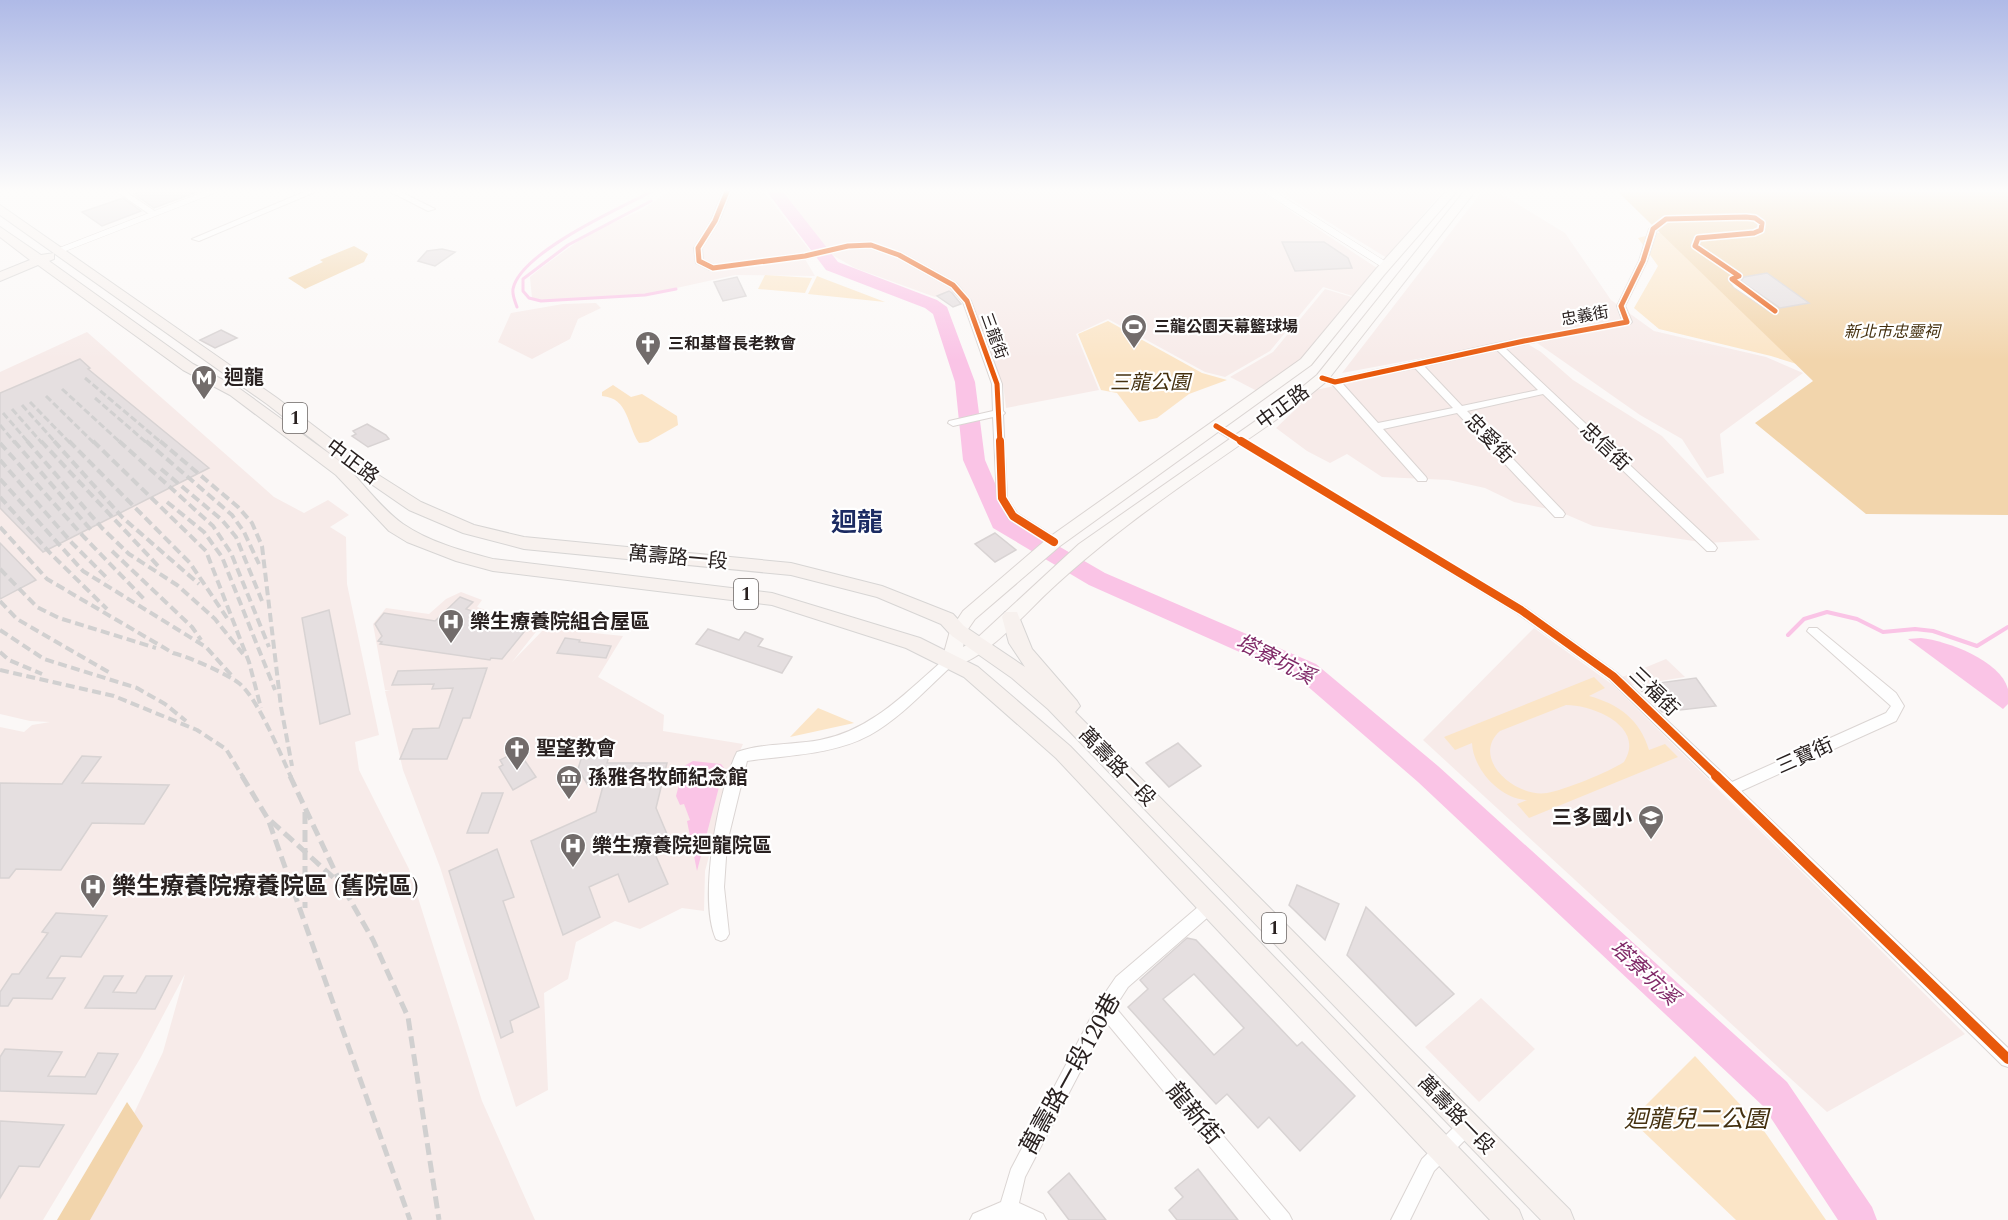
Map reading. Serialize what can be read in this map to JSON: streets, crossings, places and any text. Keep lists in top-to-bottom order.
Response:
{
  "streets": {
    "main road": ["中正路", "1", "萬壽路一段"],
    "street": [
      "忠義街",
      "三龍街",
      "忠愛街",
      "忠信街",
      "三福街",
      "三寶街",
      "萬壽路一段120巷",
      "龍新街"
    ]
  },
  "crossings": [
    ["忠義街", "中正路"],
    ["忠義街", "忠愛街"],
    ["忠義街", "忠信街"],
    ["三龍街", "中正路"],
    ["中正路", "萬壽路一段"],
    ["中正路", "三福街"],
    ["萬壽路一段", "萬壽路一段120巷"],
    ["三福街", "三寶街"],
    ["萬壽路一段120巷", "龍新街"]
  ],
  "districts": ["迴龍"],
  "water": ["塔寮坑溪"],
  "parks": ["新北市忠靈祠", "三龍公園", "迴龍兒二公園"],
  "places": {
    "sports": ["三龍公園天幕籃球場"],
    "church": ["三和基督長老教會", "聖望教會"],
    "metro station": ["迴龍"],
    "hospital": ["樂生療養院組合屋區", "樂生療養院迴龍院區", "樂生療養院療養院區 (舊院區)"],
    "museum": ["孫雅各牧師紀念館"],
    "school or university": ["三多國小"]
  }
}
